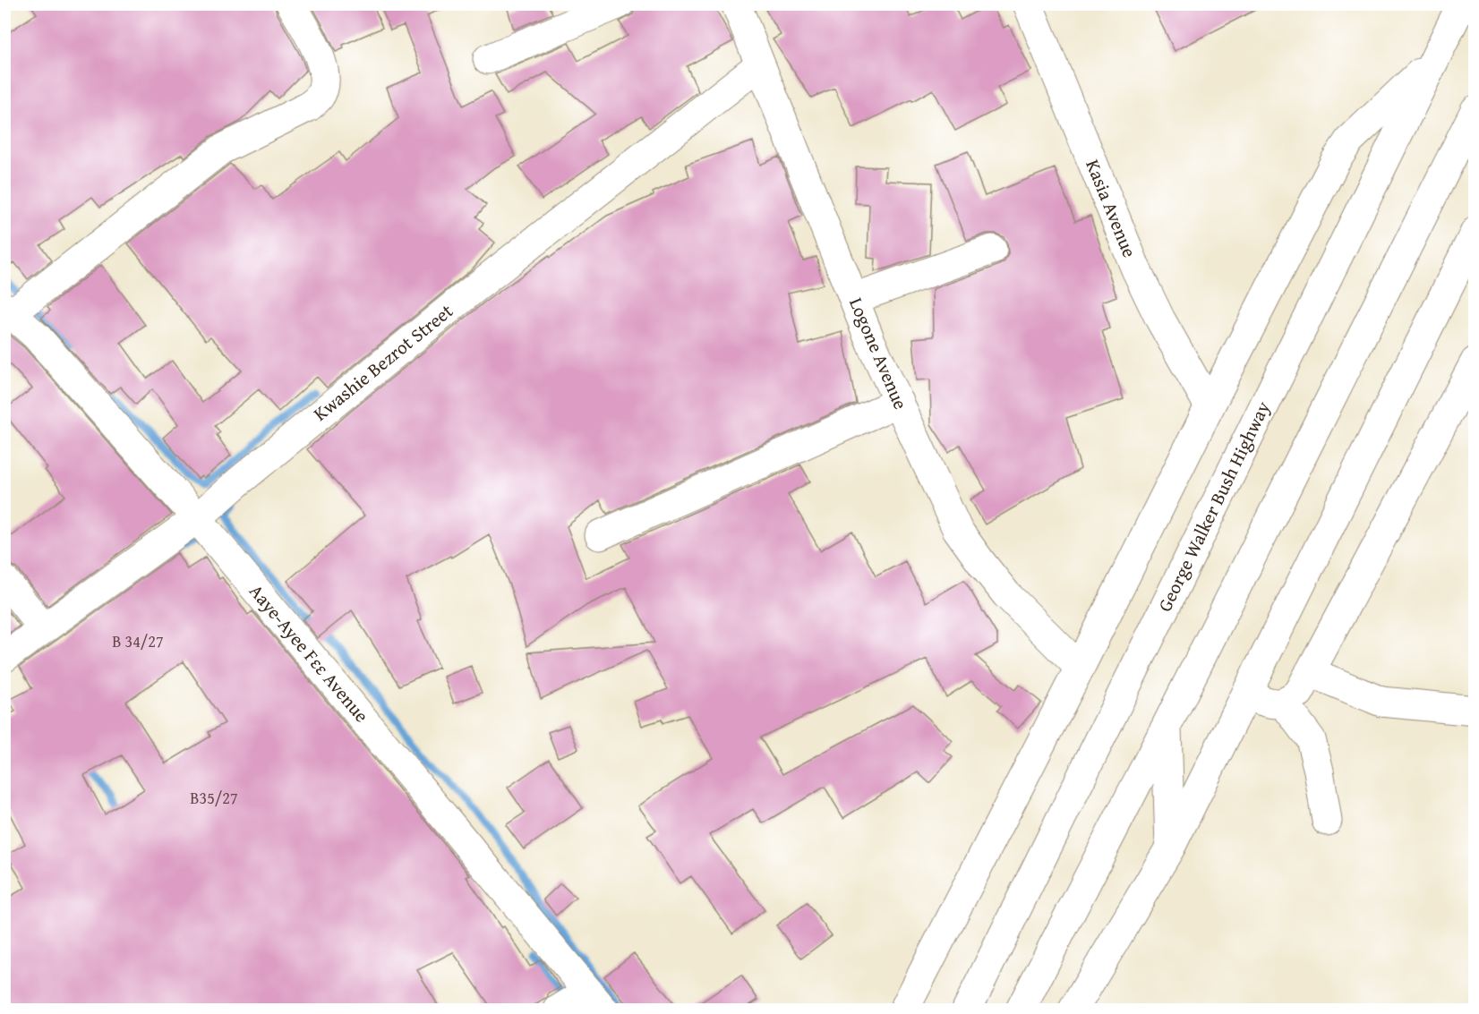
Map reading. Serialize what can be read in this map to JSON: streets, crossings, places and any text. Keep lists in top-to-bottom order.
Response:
{
  "streets": {
    "main road": [
      "Kasia Avenue",
      "Logone Avenue",
      "Kwashie Bezrot Street",
      "George Walker Bush Highway",
      "Aaye-Ayee Fɛɛ Avenue"
    ]
  },
  "crossings": [
    ["Logone Avenue", "Kwashie Bezrot Street"],
    ["Kwashie Bezrot Street", "Aaye-Ayee Fɛɛ Avenue"]
  ],
  "house_numbers": ["B 34/27", "B35/27"]
}
